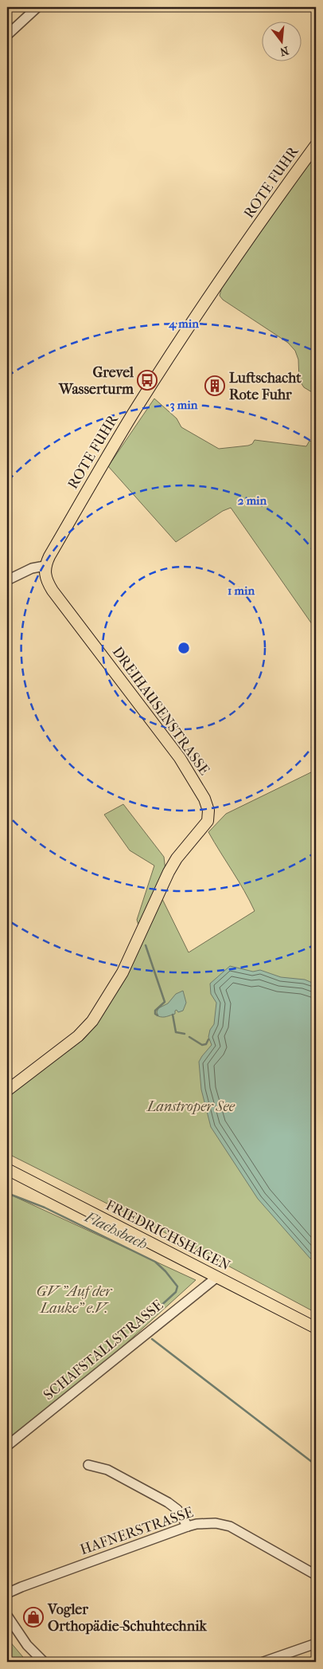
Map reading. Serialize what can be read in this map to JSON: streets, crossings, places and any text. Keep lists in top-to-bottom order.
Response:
{
  "streets": {
    "main road": ["ROTE FUHR", "DREIHAUSENSTRASSE", "FRIEDRICHSHAGEN"],
    "street": ["SCHAFSTALLSTRASSE", "HAFNERSTRASSE"]
  },
  "crossings": [
    ["ROTE FUHR", "DREIHAUSENSTRASSE"],
    ["FRIEDRICHSHAGEN", "SCHAFSTALLSTRASSE"]
  ],
  "water": ["Flachsbach"],
  "parks": ["Lanstroper See", "GV \"Auf der Lauke\" e.V."],
  "places": {
    "bus stop": ["Grevel Wasserturm"],
    "building": ["Luftschacht Rote Fuhr"],
    "shop": ["Vogler Orthopädie-Schuhtechnik"]
  },
  "north": "bottom",
  "rings": [
    "4 min",
    "3 min",
    "2 min",
    "1 min"
  ]
}
